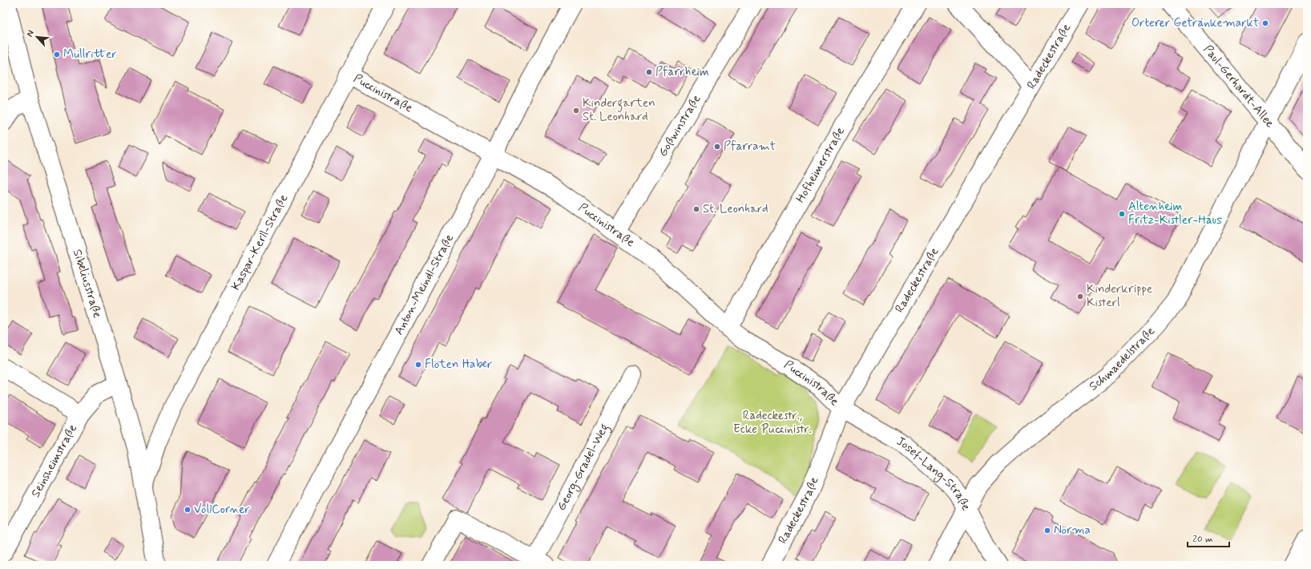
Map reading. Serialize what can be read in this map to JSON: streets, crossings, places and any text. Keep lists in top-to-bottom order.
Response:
{
  "streets": {
    "street": [
      "Radeckestraße",
      "Paul-Gerhardt-Allee",
      "Puccinistraße",
      "Goßwinstraße",
      "Hofheimerstraße",
      "Kaspar-Kerll-Straße",
      "Sibeliusstraße",
      "Anton-Meindl-Straße",
      "Schmaedelstraße",
      "Seinsheimstraße",
      "Georg-Gradel-Weg",
      "Josef-Lang-Straße"
    ]
  },
  "crossings": [
    ["Radeckestraße", "Puccinistraße"],
    ["Radeckestraße", "Josef-Lang-Straße"],
    ["Paul-Gerhardt-Allee", "Schmaedelstraße"],
    ["Puccinistraße", "Goßwinstraße"],
    ["Puccinistraße", "Hofheimerstraße"],
    ["Puccinistraße", "Kaspar-Kerll-Straße"],
    ["Puccinistraße", "Anton-Meindl-Straße"],
    ["Puccinistraße", "Josef-Lang-Straße"],
    ["Kaspar-Kerll-Straße", "Sibeliusstraße"],
    ["Sibeliusstraße", "Seinsheimstraße"],
    ["Schmaedelstraße", "Josef-Lang-Straße"]
  ],
  "parks": ["Radeckestr., Ecke Puccinistr."],
  "places": [
    "Orterer Getränkemarkt",
    "Müllritter",
    "Pfarrheim",
    "Kindergarten St. Leonhard",
    "Pfarramt",
    "St. Leonhard",
    "Altenheim Fritz-Kistler-Haus",
    "Kinderkrippe Kisterl",
    "Flöten Haber",
    "VollCorner",
    "Norma"
  ],
  "scale_bar": "20 m",
  "north": "top left"
}
